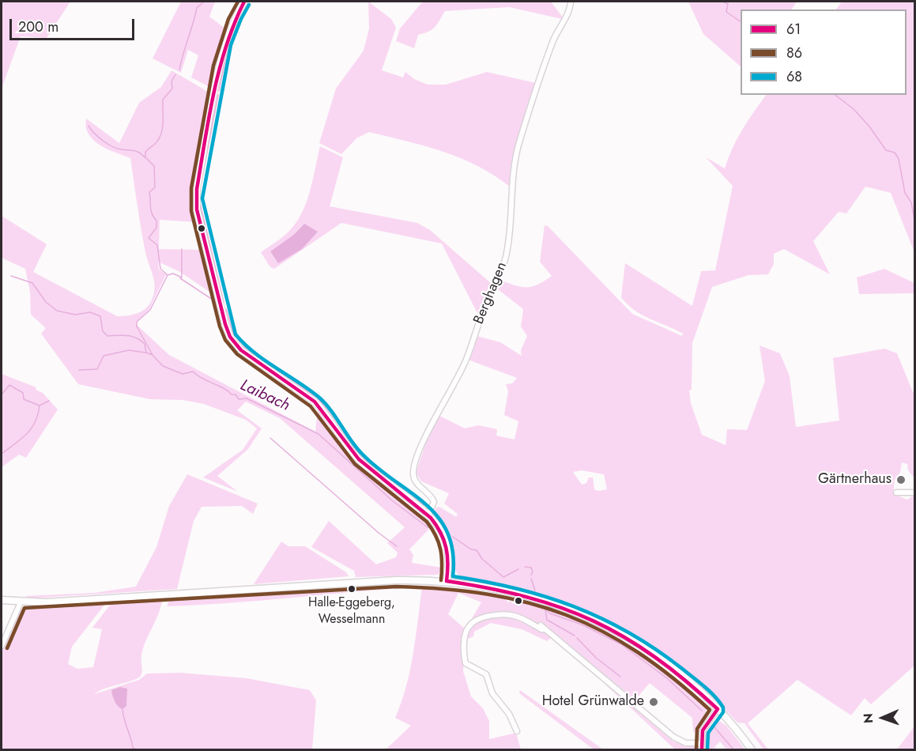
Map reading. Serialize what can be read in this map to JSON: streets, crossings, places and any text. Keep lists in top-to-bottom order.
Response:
{
  "streets": {
    "street": ["Berghagen"]
  },
  "water": ["Laibach"],
  "places": ["Gärtnerhaus", "Halle-Eggeberg, Wesselmann", "Hotel Grünwalde"],
  "lines": ["transit line 61", "transit line 86", "transit line 68"],
  "legend": ["61", "86", "68"],
  "scale_bar": "200 m",
  "north": "left"
}
